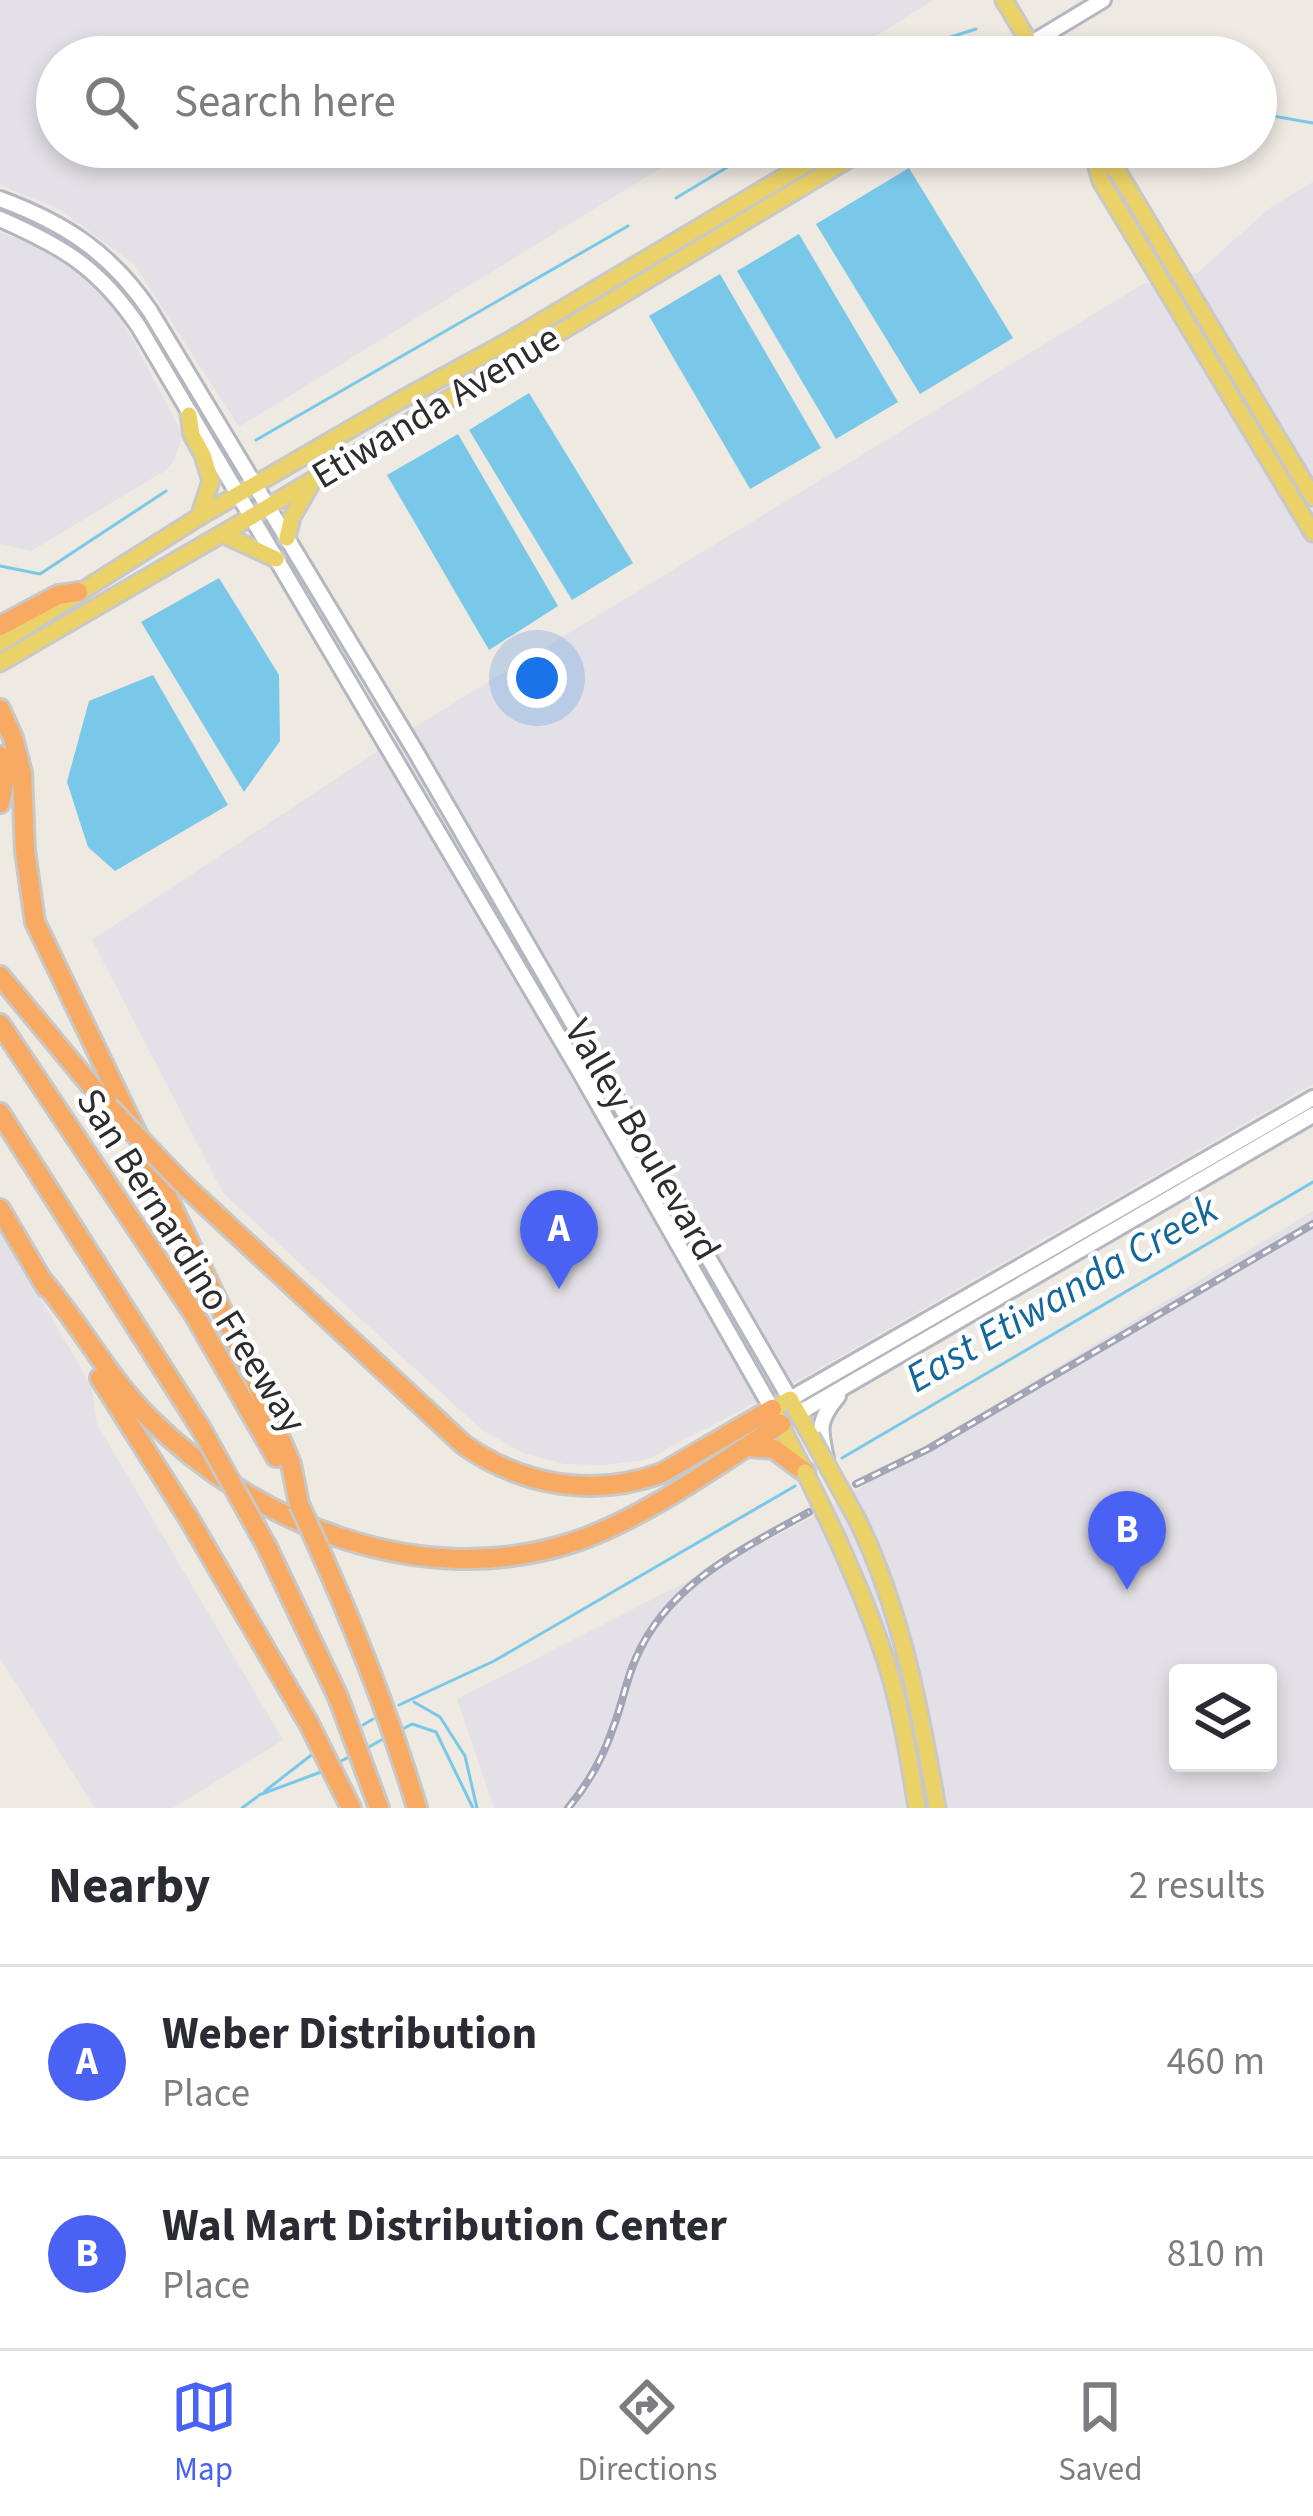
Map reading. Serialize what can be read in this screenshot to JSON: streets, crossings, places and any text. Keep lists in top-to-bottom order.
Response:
{
  "streets": {
    "highway": ["San Bernardino Freeway"],
    "main road": ["Etiwanda Avenue", "Valley Boulevard"]
  },
  "crossings": [
    ["Etiwanda Avenue", "Valley Boulevard"]
  ],
  "water": ["East Etiwanda Creek"],
  "page": {
    "search": "Search here",
    "pins": ["A", "B"],
    "heading": ["Nearby", "2 results"],
    "list": [
      {
        "mark": "A",
        "name": "Weber Distribution",
        "note": "Place",
        "value": "460 m"
      },
      {
        "mark": "B",
        "name": "Wal Mart Distribution Center",
        "note": "Place",
        "value": "810 m"
      }
    ],
    "nav": ["Map", "Directions", "Saved"]
  }
}
